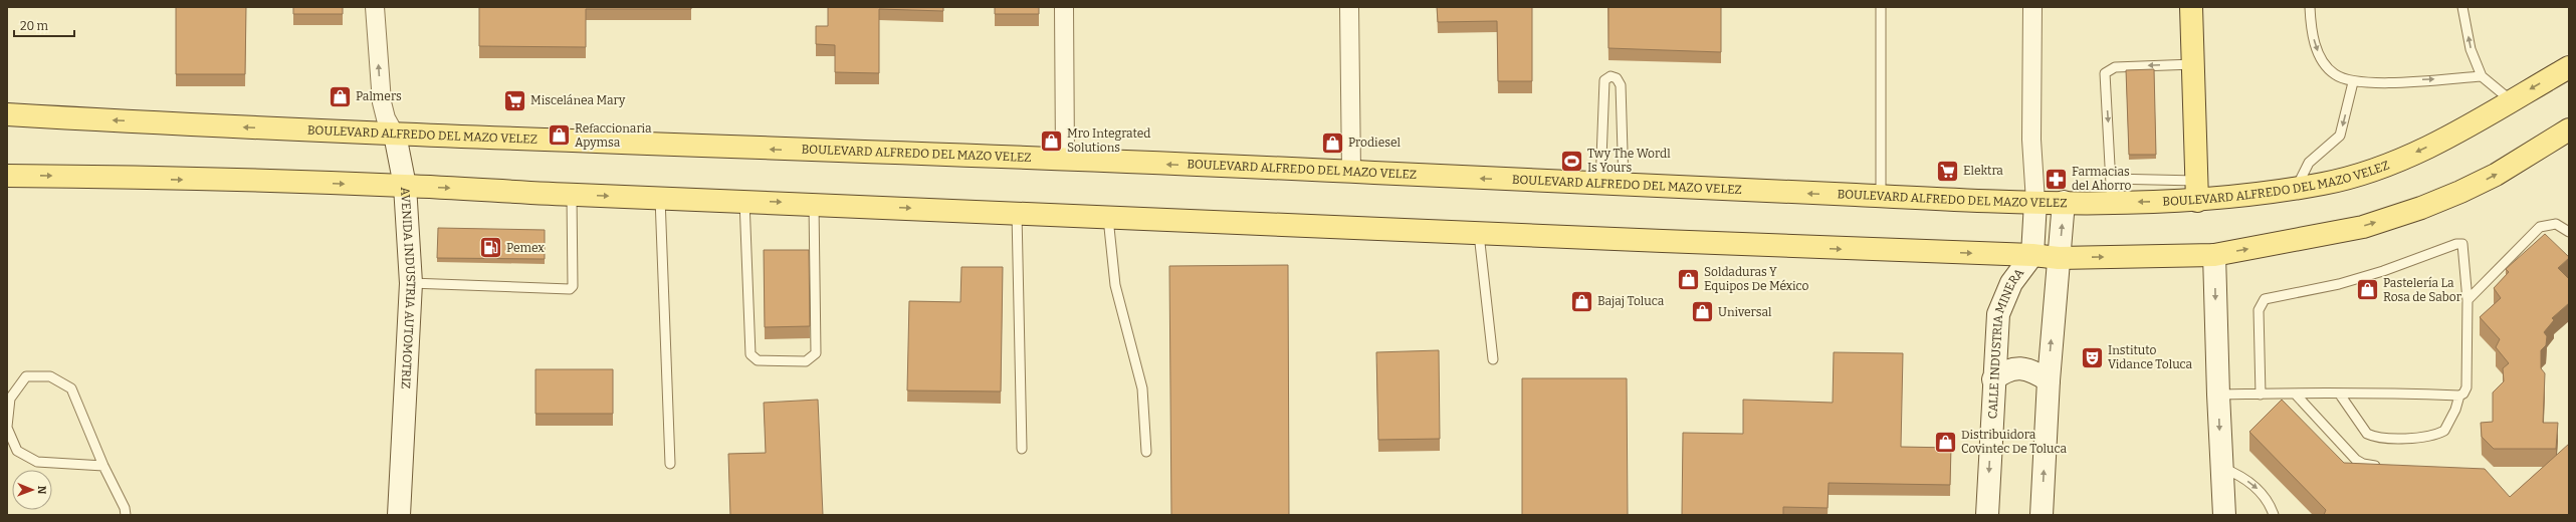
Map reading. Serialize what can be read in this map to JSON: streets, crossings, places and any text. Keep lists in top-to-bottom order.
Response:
{
  "streets": {
    "main road": ["BOULEVARD ALFREDO DEL MAZO VELEZ", "AVENIDA INDUSTRIA AUTOMOTRIZ", "CALLE INDUSTRIA MINERA"]
  },
  "crossings": [
    ["BOULEVARD ALFREDO DEL MAZO VELEZ", "AVENIDA INDUSTRIA AUTOMOTRIZ"],
    ["BOULEVARD ALFREDO DEL MAZO VELEZ", "CALLE INDUSTRIA MINERA"]
  ],
  "places": {
    "shop": [
      "Palmers",
      "Refaccionaria Apymsa",
      "Mro Integrated Solutions",
      "Prodiesel",
      "Soldaduras Y Equipos De México",
      "Pastelería La Rosa de Sabor",
      "Bajaj Toluca",
      "Universal",
      "Distribuidora Covintec De Toluca"
    ],
    "supermarket": ["Miscelánea Mary", "Elektra"],
    "sports": ["Twy The Wordl Is Yours"],
    "pharmacy": ["Farmacias del Ahorro"],
    "fuel station": ["Pemex"],
    "theatre": ["Instituto Vidance Toluca"]
  },
  "scale_bar": "20 m",
  "north": "right"
}
